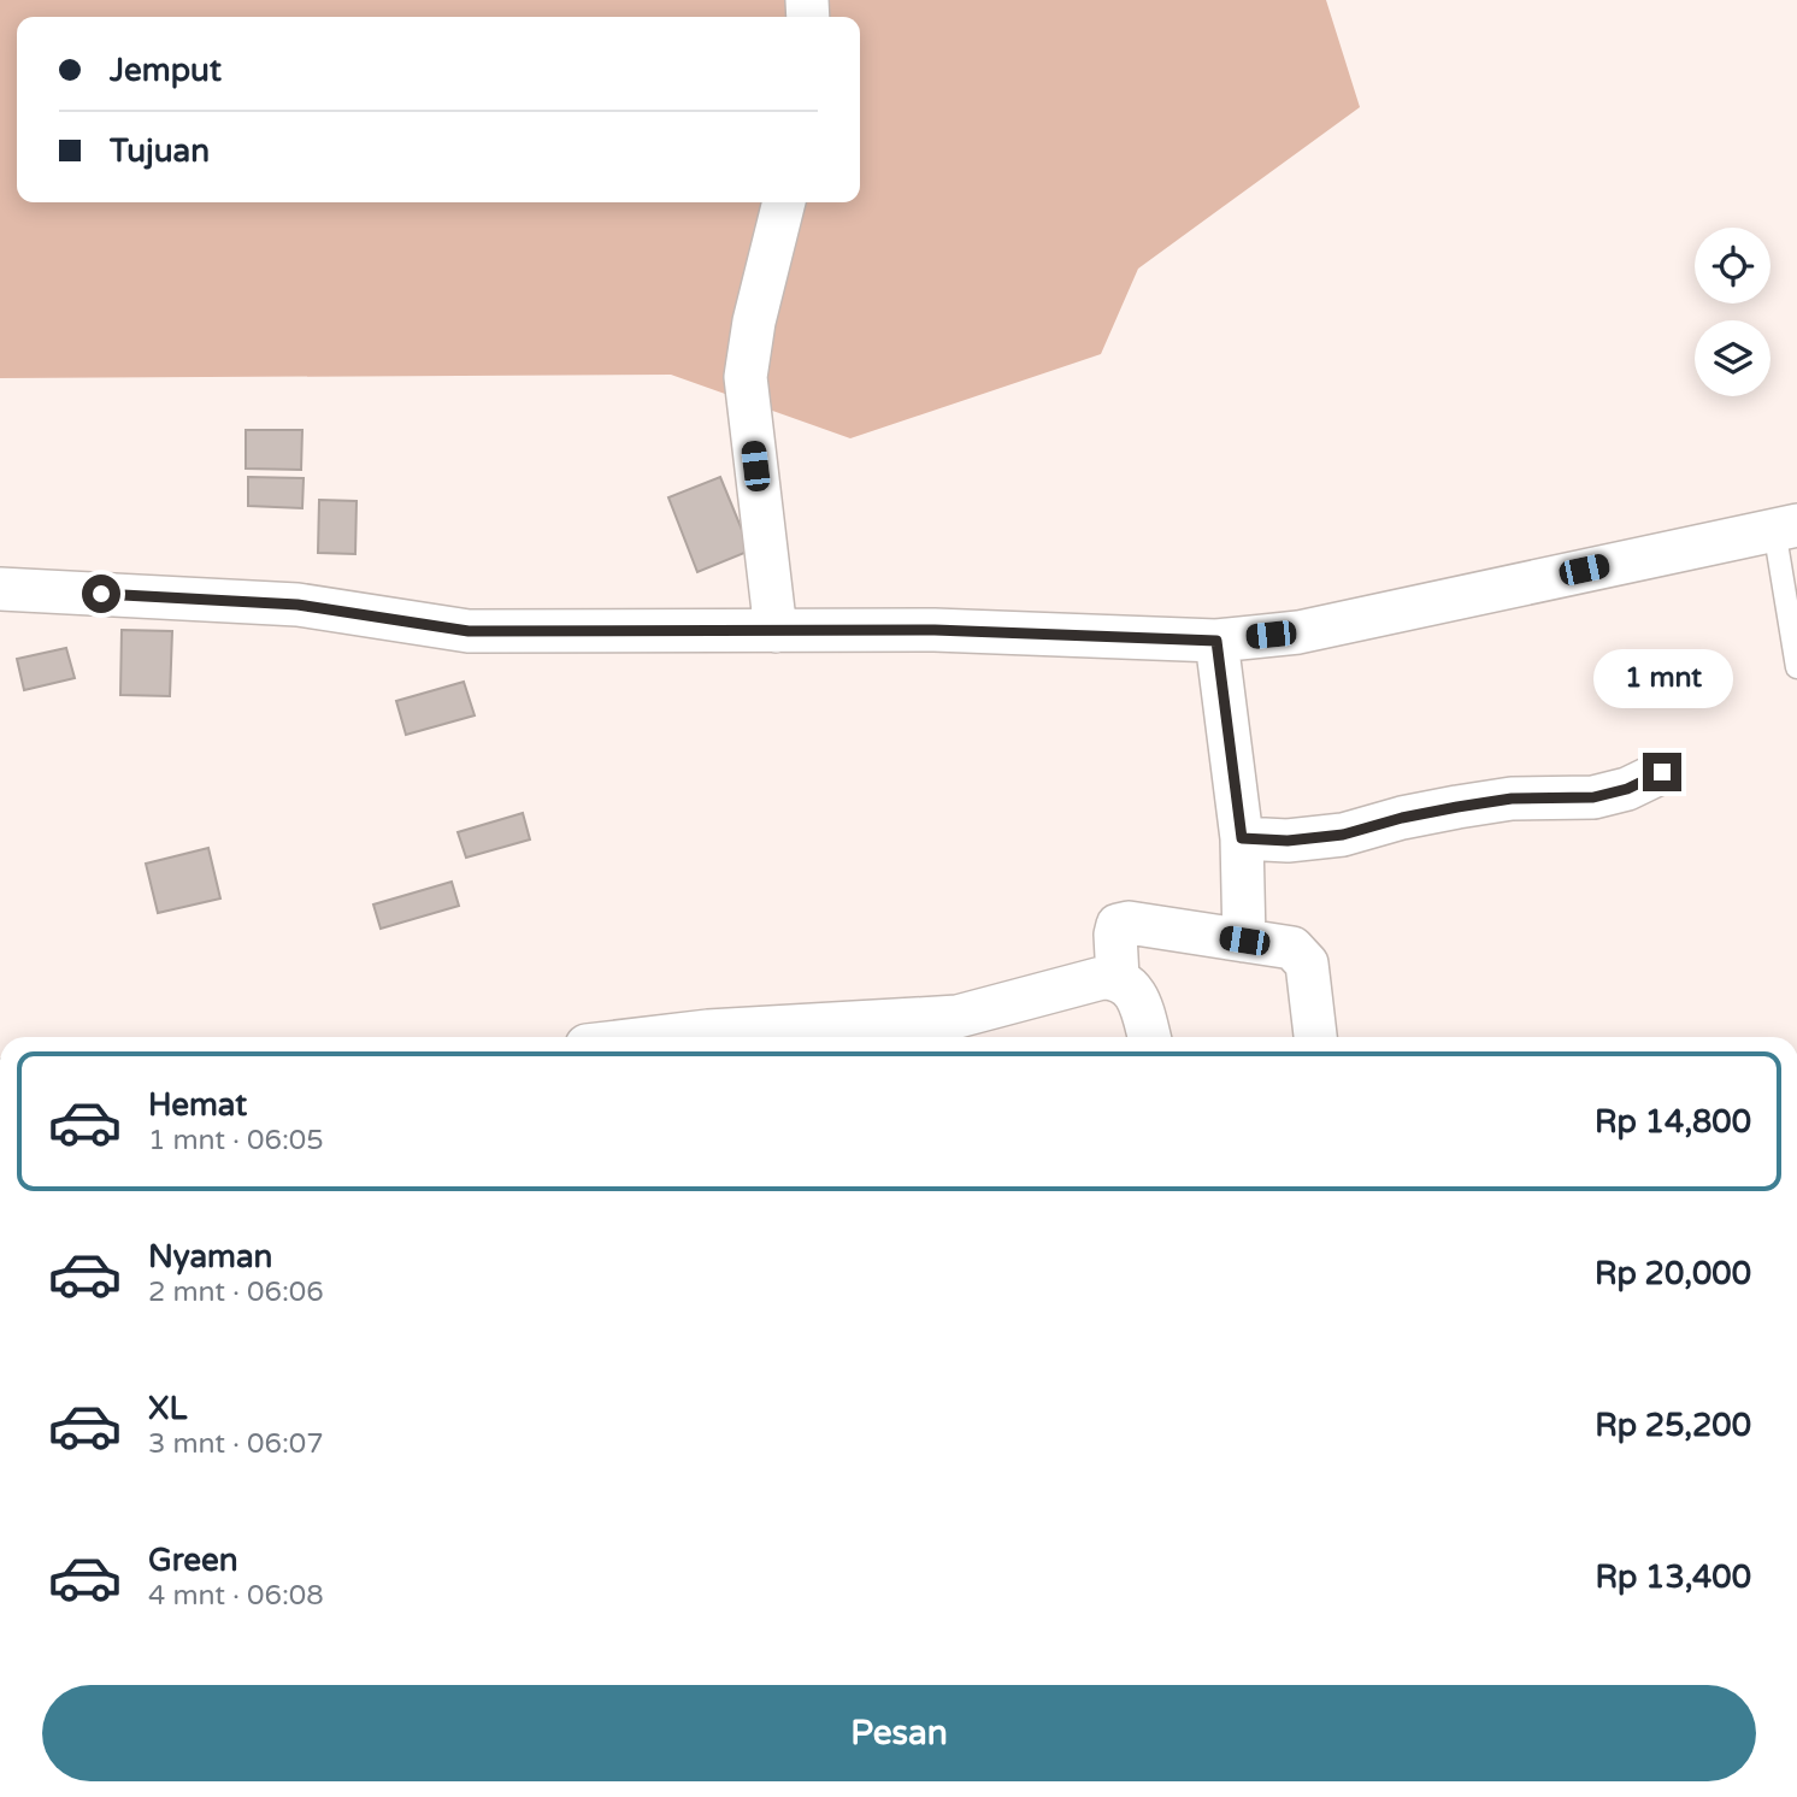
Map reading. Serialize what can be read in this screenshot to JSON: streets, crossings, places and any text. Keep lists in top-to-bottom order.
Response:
{
  "page": {
    "banner": ["Jemput", "Tujuan"],
    "bubble": "1 mnt",
    "list": [
      {
        "name": "Hemat",
        "note": "1 mnt · 06:05",
        "value": "Rp 14,800"
      },
      {
        "name": "Nyaman",
        "note": "2 mnt · 06:06",
        "value": "Rp 20,000"
      },
      {
        "name": "XL",
        "note": "3 mnt · 06:07",
        "value": "Rp 25,200"
      },
      {
        "name": "Green",
        "note": "4 mnt · 06:08",
        "value": "Rp 13,400"
      }
    ],
    "buttons": "Pesan"
  }
}
